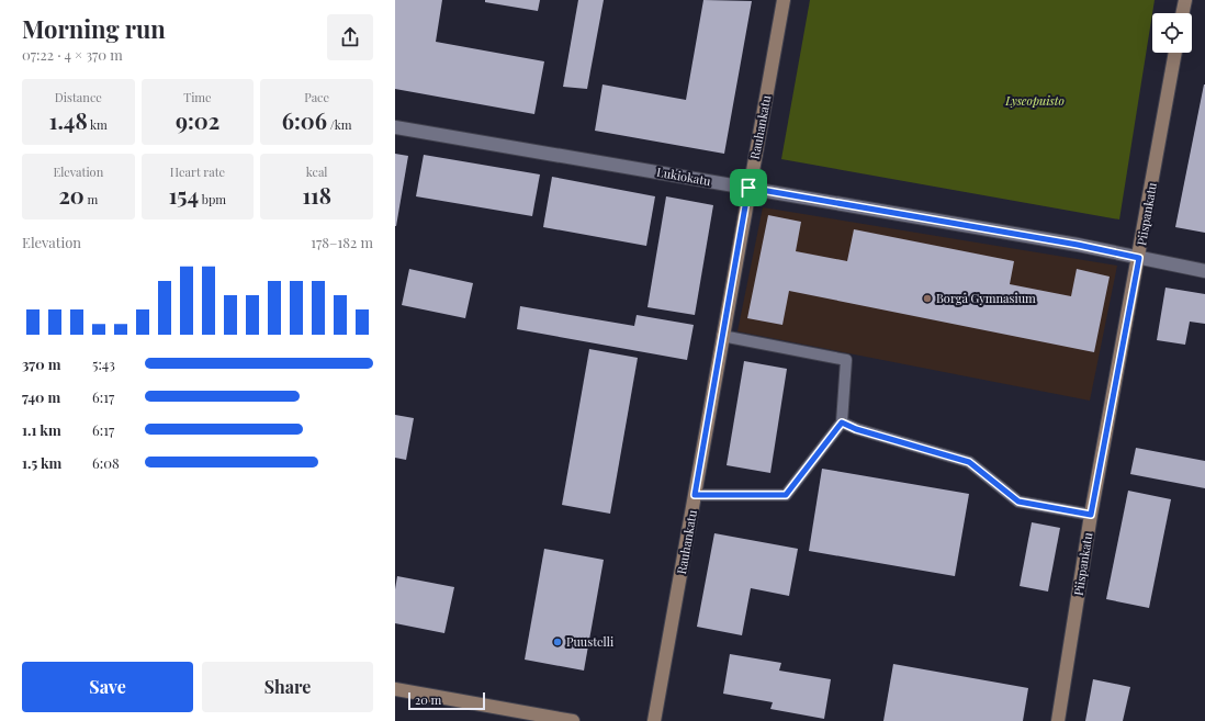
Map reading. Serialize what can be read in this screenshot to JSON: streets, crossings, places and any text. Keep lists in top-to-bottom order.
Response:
{
  "streets": {
    "street": ["Rauhankatu", "Lukiokatu", "Piispankatu"]
  },
  "crossings": [
    ["Rauhankatu", "Lukiokatu"],
    ["Lukiokatu", "Piispankatu"]
  ],
  "parks": ["Lyseopuisto"],
  "places": ["Borgå Gymnasium", "Puustelli"],
  "scale_bar": "20 m",
  "page": {
    "heading": ["Morning run", "07:22 · 4 × 370 m"],
    "stats": [
      ["Distance", "1.48 km"],
      ["Time", "9:02"],
      ["Pace", "6:06 /km"],
      ["Elevation", "20 m"],
      ["Heart rate", "154 bpm"],
      ["kcal", "118"]
    ],
    "chart": ["Elevation", "178–182 m"],
    "list": [
      {
        "name": "370 m",
        "note": "5:43"
      },
      {
        "name": "740 m",
        "note": "6:17"
      },
      {
        "name": "1.1 km",
        "note": "6:17"
      },
      {
        "name": "1.5 km",
        "note": "6:08"
      }
    ],
    "buttons": ["Save", "Share"],
    "scale": "20 m"
  }
}
